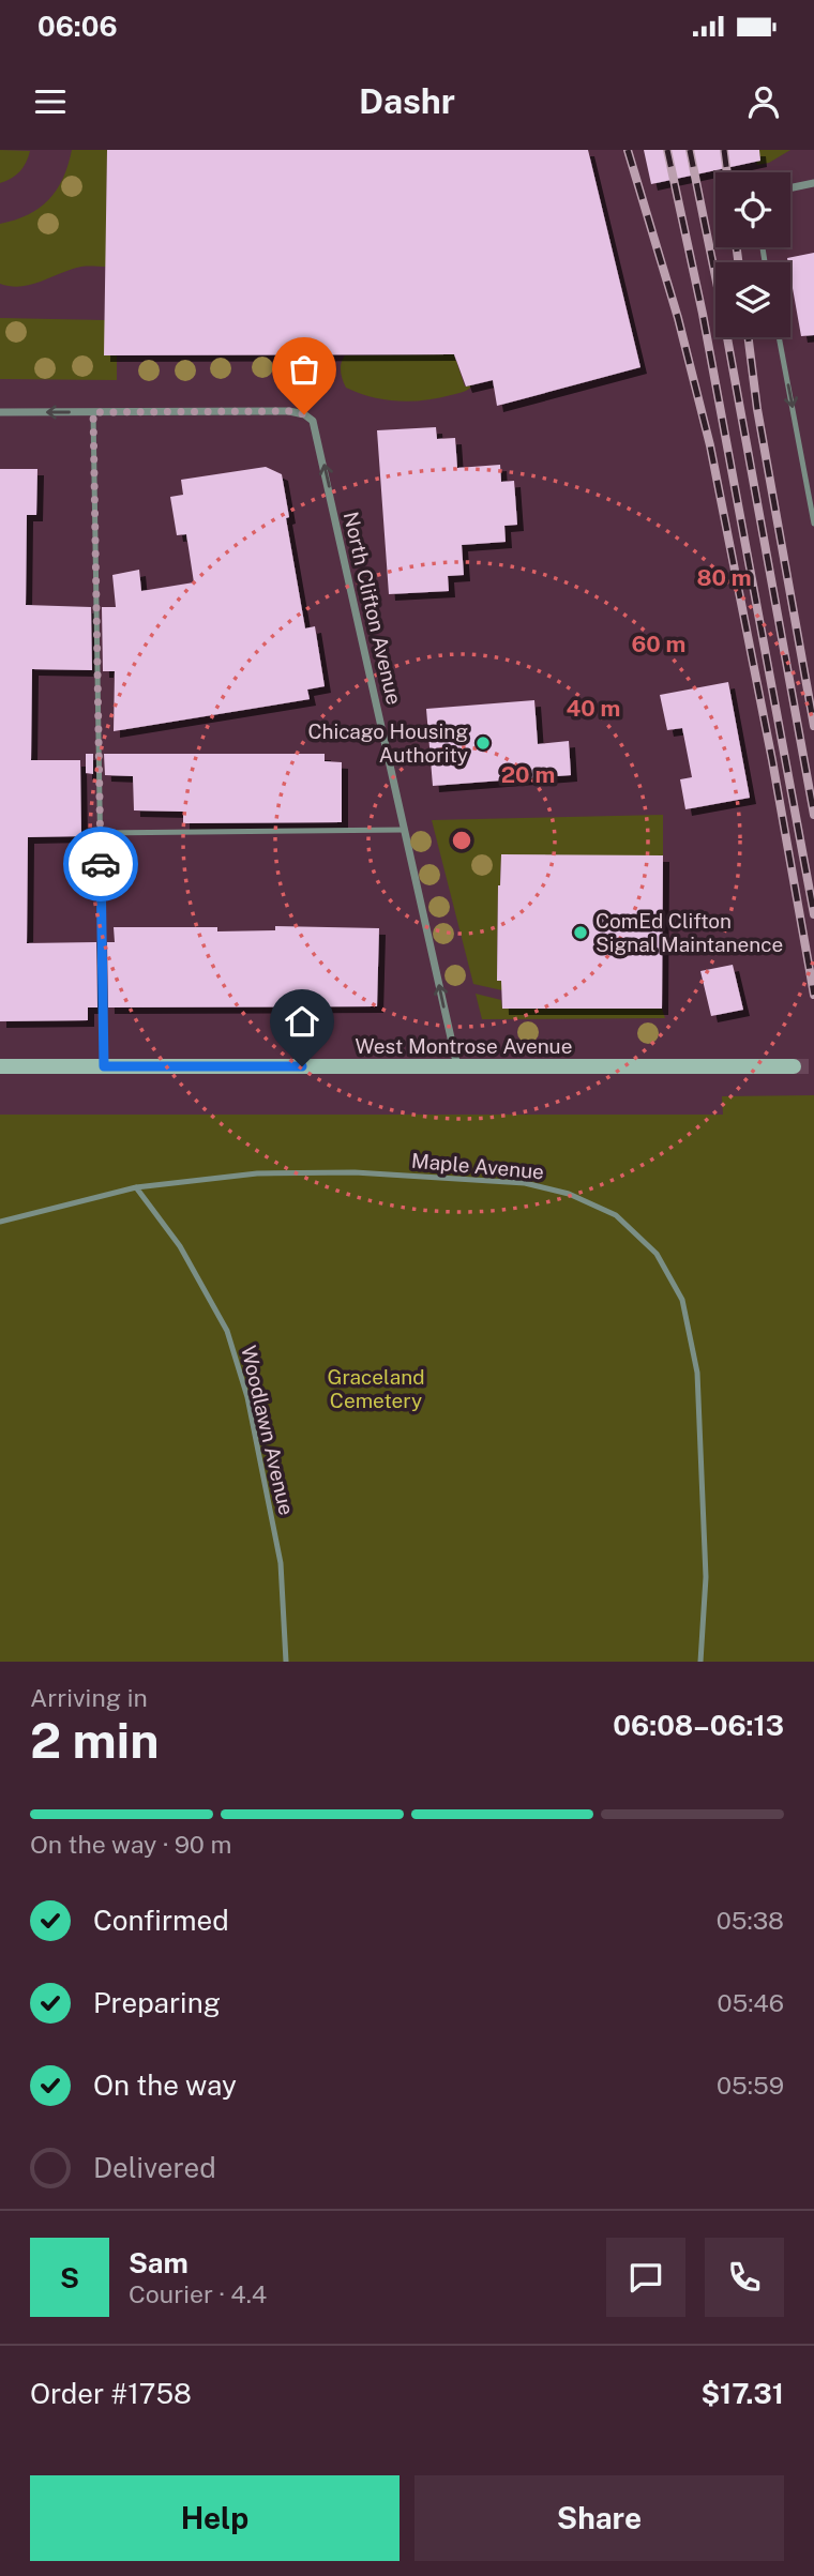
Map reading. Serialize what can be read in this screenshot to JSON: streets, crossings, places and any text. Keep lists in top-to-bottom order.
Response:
{
  "streets": {
    "main road": ["West Montrose Avenue"],
    "street": ["North Clifton Avenue"],
    "lane": ["Maple Avenue", "Woodlawn Avenue"]
  },
  "crossings": [
    ["North Clifton Avenue", "West Montrose Avenue"],
    ["Maple Avenue", "Woodlawn Avenue"]
  ],
  "one_way": ["North Clifton Avenue"],
  "parks": ["Graceland Cemetery"],
  "places": ["Chicago Housing Authority", "ComEd Clifton Signal Maintanence"],
  "page": {
    "status": "06:06",
    "header": "Dashr",
    "heading": ["2 min", "Arriving in", "06:08–06:13"],
    "panel": [
      "Sam",
      "Courier · 4.4",
      "Order #1758",
      "$17.31"
    ],
    "bar": "On the way · 90 m",
    "list": [
      ["Confirmed", "05:38"],
      ["Preparing", "05:46"],
      ["On the way", "05:59"],
      "Delivered"
    ],
    "round": "S",
    "buttons": ["Help", "Share"]
  },
  "rings": [
    "80 m",
    "60 m",
    "40 m",
    "20 m"
  ]
}
